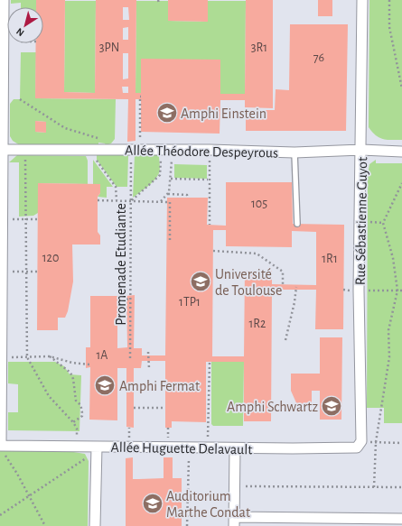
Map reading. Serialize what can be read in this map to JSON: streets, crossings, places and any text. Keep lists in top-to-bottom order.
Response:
{
  "streets": {
    "street": ["Allée Théodore Despeyrous", "Rue Sébastienne Guyot", "Allée Huguette Delavault"],
    "path": ["Promenade Etudiante"]
  },
  "crossings": [
    ["Allée Théodore Despeyrous", "Rue Sébastienne Guyot"],
    ["Rue Sébastienne Guyot", "Allée Huguette Delavault"]
  ],
  "places": {
    "school or university": [
      "Amphi Einstein",
      "Université de Toulouse",
      "Amphi Fermat",
      "Amphi Schwartz",
      "Auditorium Marthe Condat"
    ]
  },
  "house_numbers": [
    "3PN",
    "3R1",
    "76",
    "105",
    "120",
    "1R1",
    "1TP1",
    "1R2",
    "1A"
  ],
  "north": "bottom left"
}
